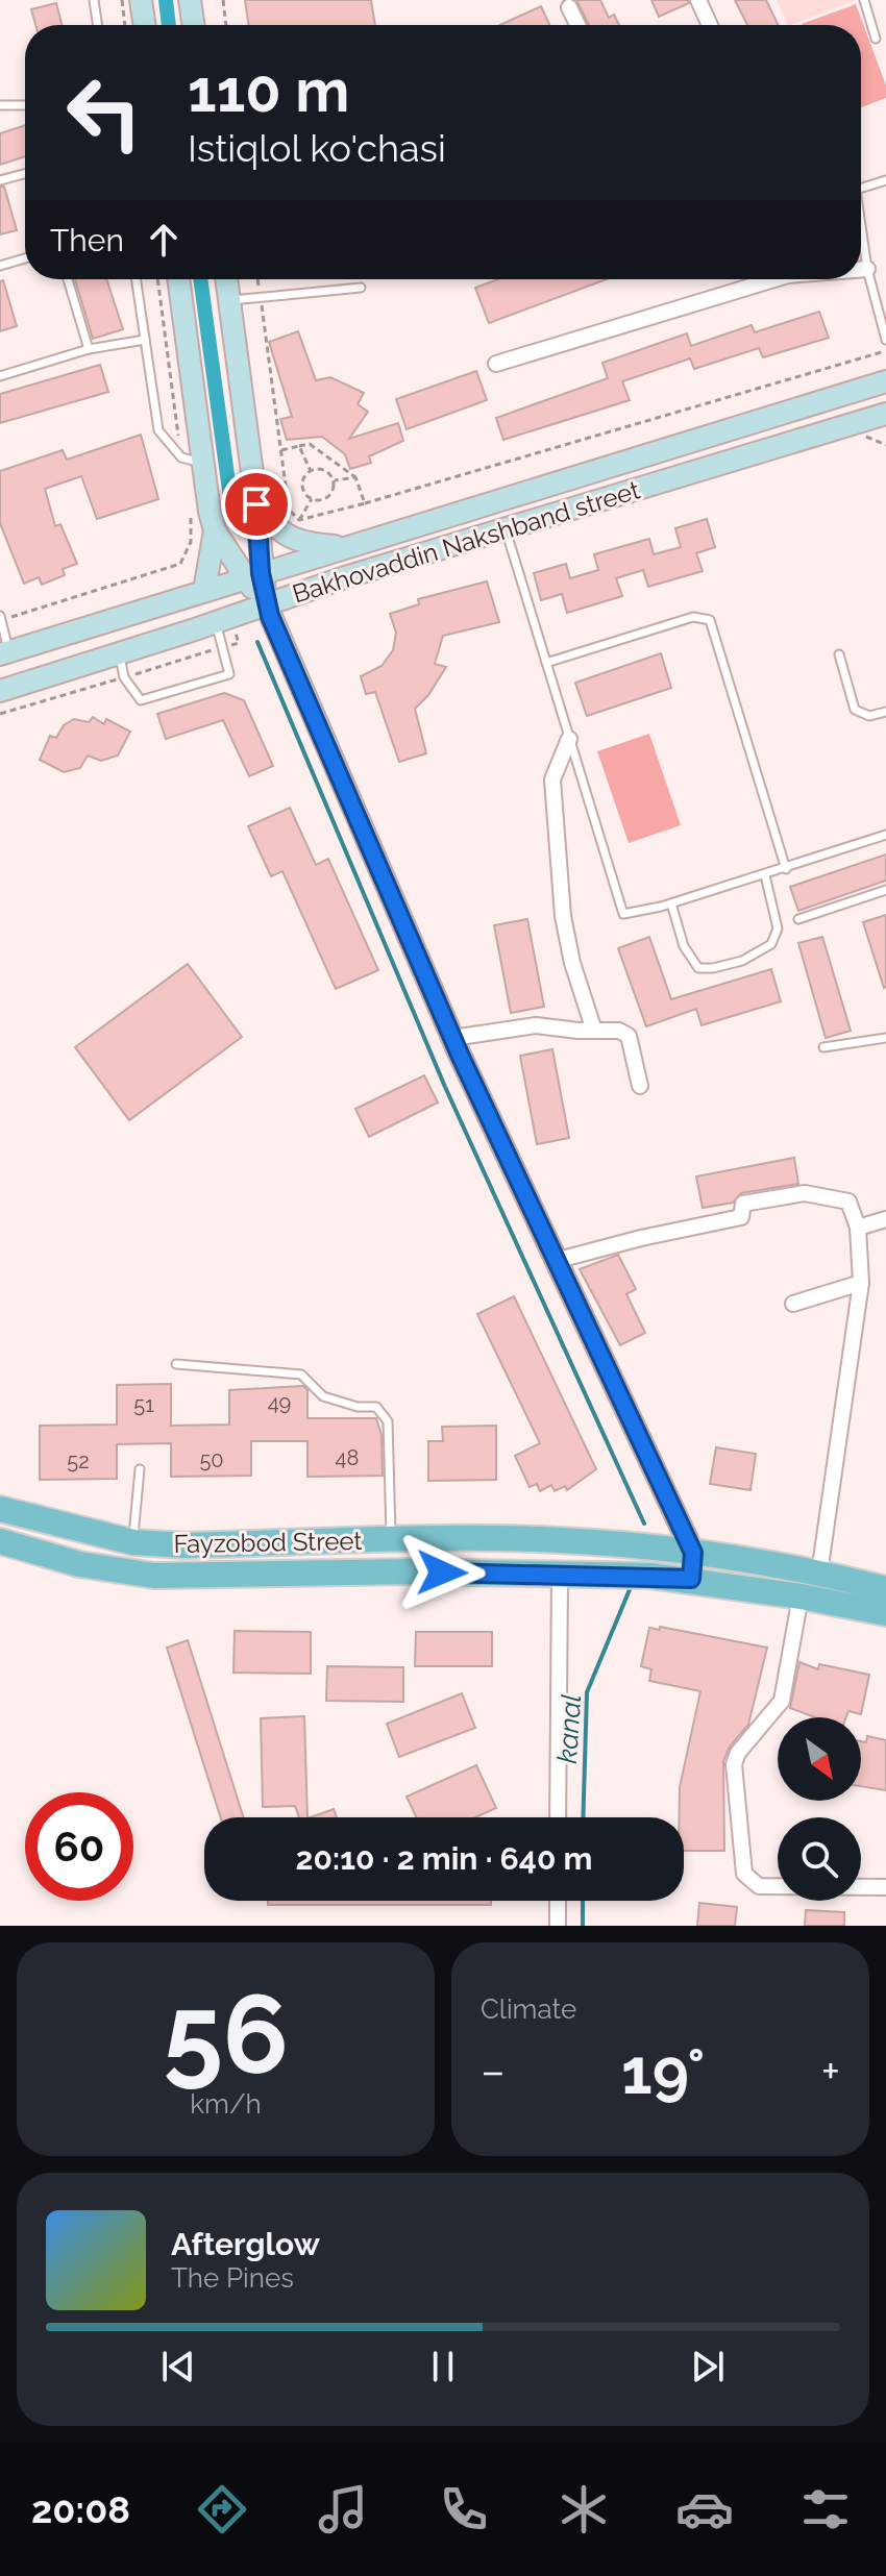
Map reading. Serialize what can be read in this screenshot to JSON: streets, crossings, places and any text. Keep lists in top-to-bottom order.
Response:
{
  "streets": {
    "main road": ["Bakhovaddin Nakshband street", "Fayzobod Street"]
  },
  "water": ["kanal"],
  "house_numbers": [
    "49",
    "51",
    "48",
    "50",
    "52"
  ],
  "north": "bottom right",
  "page": {
    "turn": ["110 m", "Istiqlol ko'chasi"],
    "then": "Then",
    "limit": "60",
    "trip": "20:10 · 2 min · 640 m",
    "tile": [
      ["56", "km/h"],
      "Climate"
    ],
    "heat": ["−", "19°", "+"],
    "song": ["Afterglow", "The Pines"],
    "tabs": "20:08"
  }
}
